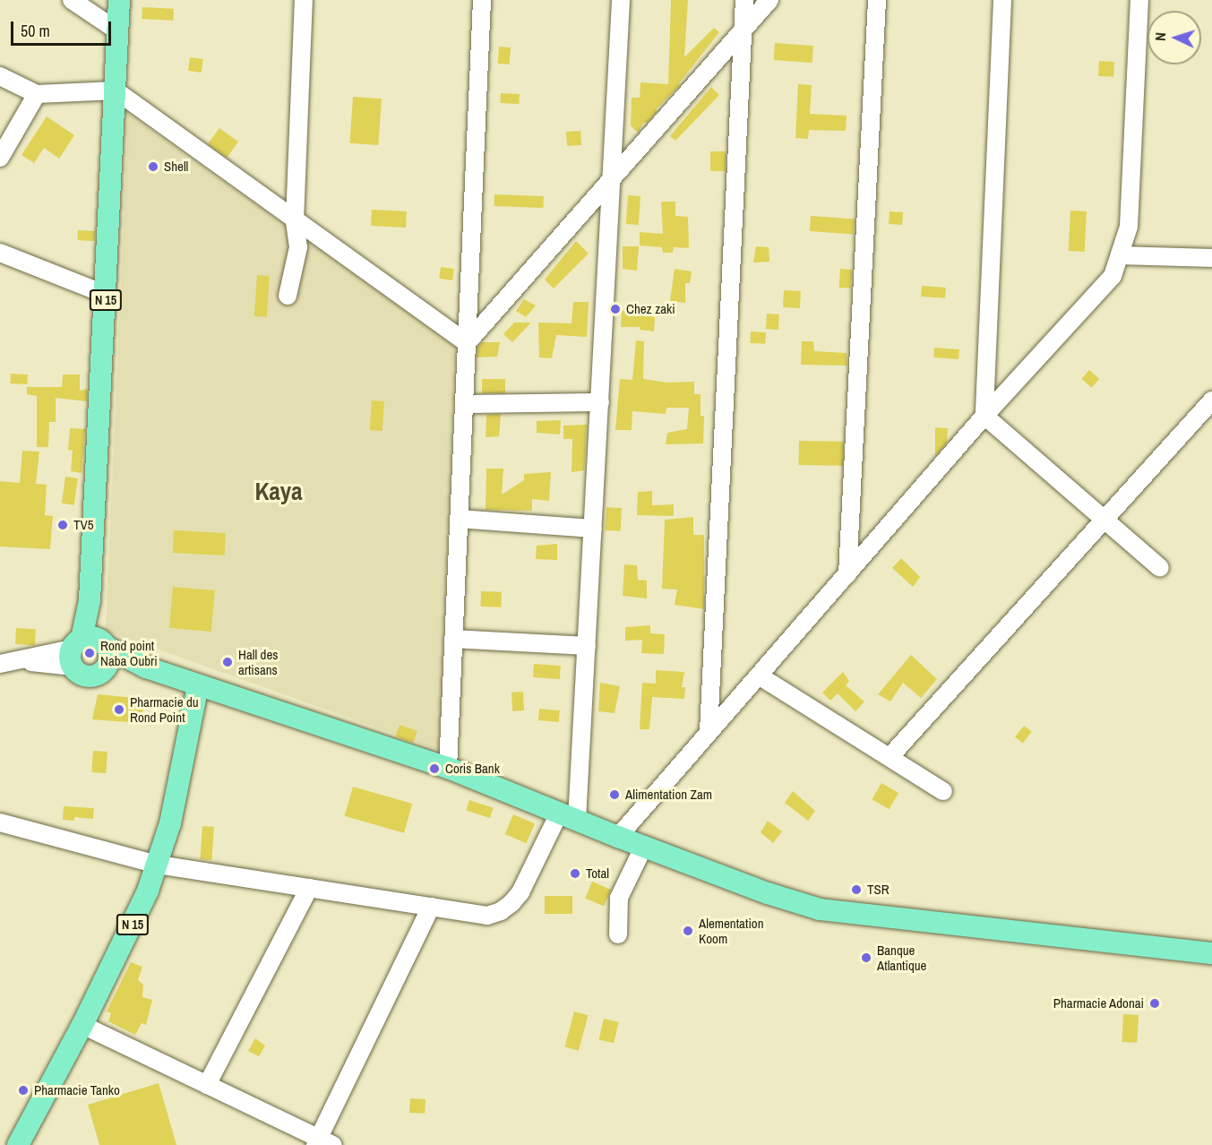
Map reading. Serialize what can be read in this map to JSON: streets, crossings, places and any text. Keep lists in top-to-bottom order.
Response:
{
  "streets": {
    "main road": ["N 15"]
  },
  "districts": ["Kaya"],
  "places": [
    "Shell",
    "Chez zaki",
    "TV5",
    "Rond point Naba Oubri",
    "Hall des artisans",
    "Pharmacie du Rond Point",
    "Coris Bank",
    "Alimentation Zam",
    "Total",
    "TSR",
    "Alementation Koom",
    "Banque Atlantique",
    "Pharmacie Adonai",
    "Pharmacie Tanko"
  ],
  "scale_bar": "50 m",
  "north": "left"
}
